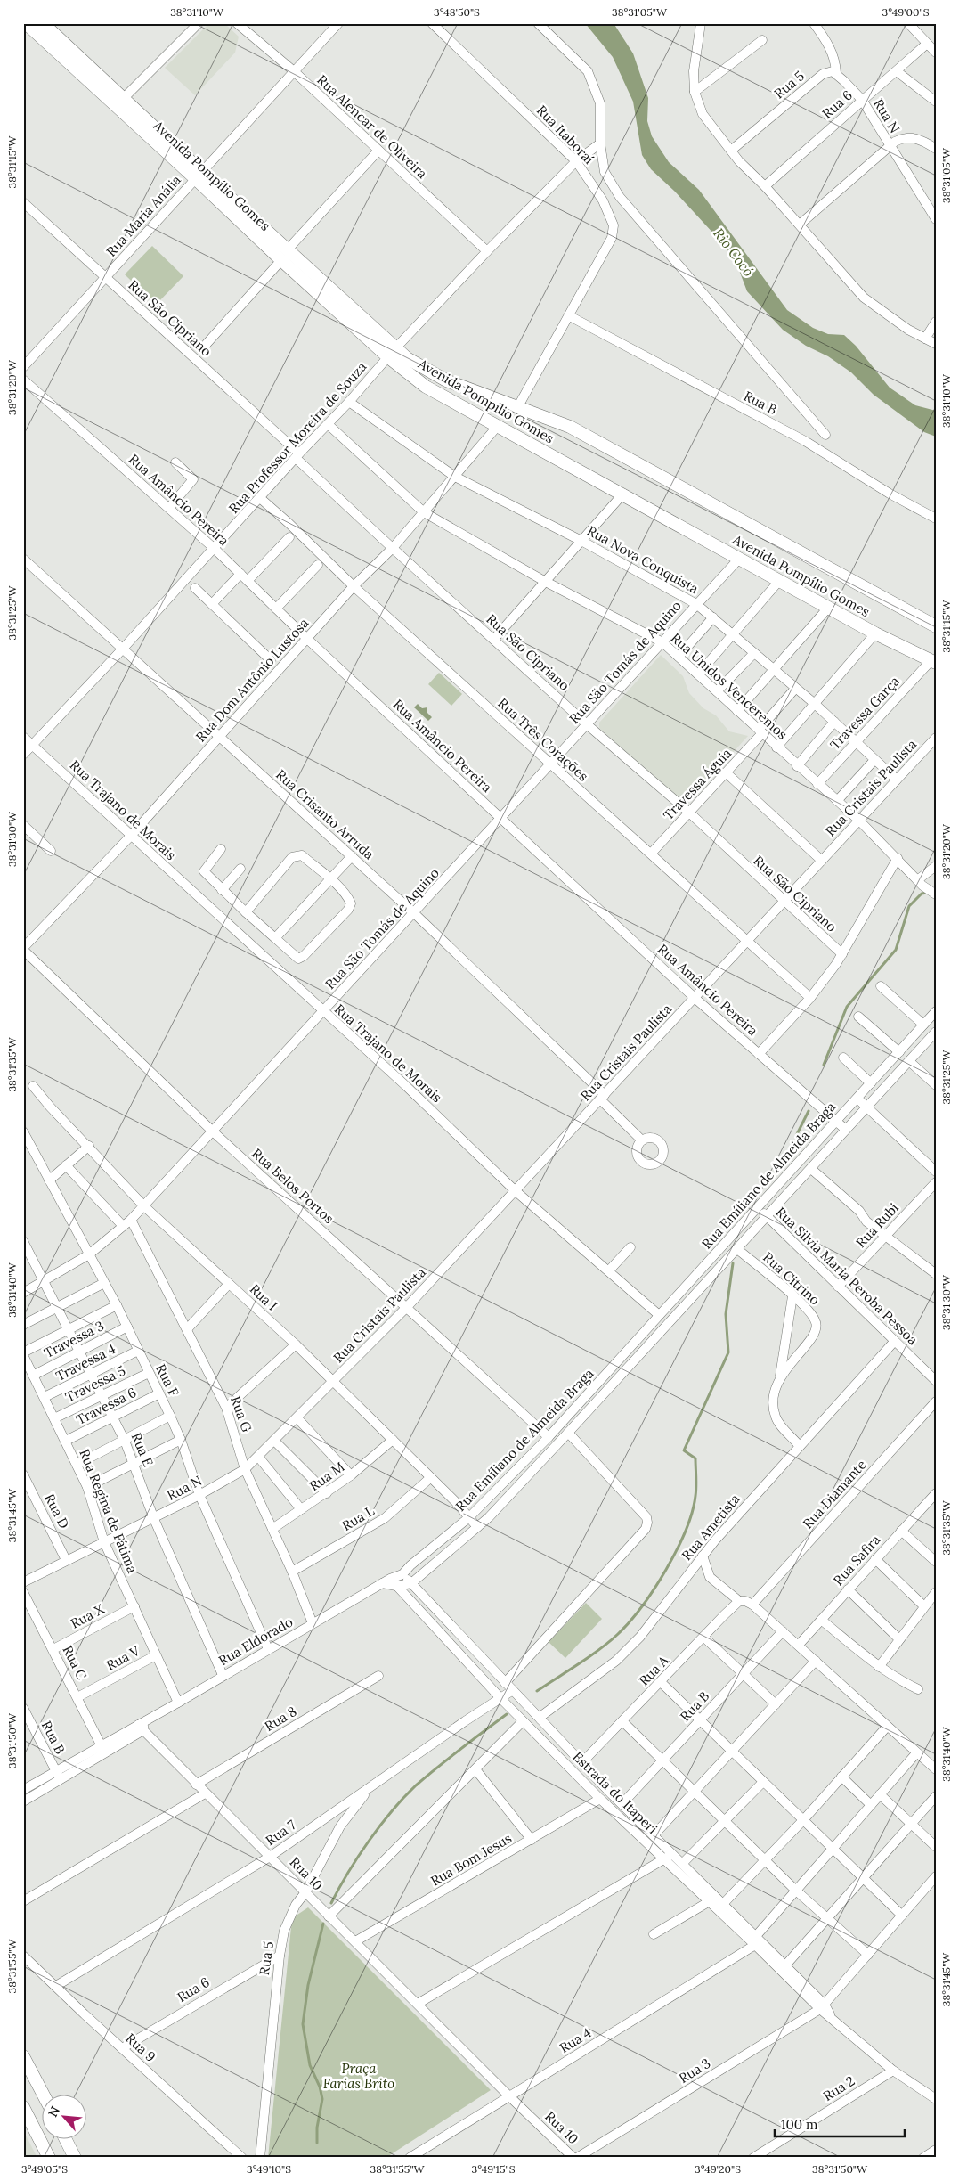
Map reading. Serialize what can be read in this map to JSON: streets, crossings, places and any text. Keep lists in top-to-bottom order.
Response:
{
  "streets": {
    "main road": ["Avenida Pompílio Gomes"],
    "street": [
      "Rua 5",
      "Rua 6",
      "Rua N",
      "Rua Alencar de Oliveira",
      "Rua Itaboraí",
      "Rua Maria Anália",
      "Rua São Cipriano",
      "Rua B",
      "Rua Professor Moreira de Souza",
      "Rua Amâncio Pereira",
      "Rua Nova Conquista",
      "Rua São Tomás de Aquino",
      "Rua Dom Antônio Lustosa",
      "Rua Unidos Venceremos",
      "Travessa Garça",
      "Rua Três Corações",
      "Travessa Águia",
      "Rua Cristais Paulista",
      "Rua Trajano de Morais",
      "Rua Crisanto Arruda",
      "Rua Emíliano de Almeida Braga",
      "Rua Belos Portos",
      "Rua Rubi",
      "Rua Silvia Maria Peroba Pessoa",
      "Rua Citrino",
      "Rua I",
      "Travessa 3",
      "Travessa 4",
      "Rua F",
      "Travessa 5",
      "Travessa 6",
      "Rua G",
      "Rua E",
      "Rua M",
      "Rua Diamante",
      "Rua D",
      "Rua Regina de Fátima",
      "Rua L",
      "Rua Ametista",
      "Rua Safira",
      "Rua X",
      "Rua Eldorado",
      "Rua V",
      "Rua C",
      "Rua A",
      "Rua 8",
      "Estrada do Itaperi",
      "Rua 7",
      "Rua Bom Jesus",
      "Rua 10",
      "Rua 4",
      "Rua 9",
      "Rua 3",
      "Rua 2"
    ]
  },
  "crossings": [
    ["Rua 5", "Rua 6"],
    ["Rua 5", "Rua 7"],
    ["Rua 5", "Rua 10"],
    ["Rua 6", "Rua N"],
    ["Rua 6", "Rua 9"],
    ["Rua N", "Rua Cristais Paulista"],
    ["Rua N", "Rua I"],
    ["Rua N", "Rua F"],
    ["Rua N", "Rua G"],
    ["Rua N", "Rua E"],
    ["Rua N", "Rua D"],
    ["Rua N", "Rua Regina de Fátima"],
    ["Rua Alencar de Oliveira", "Rua Maria Anália"],
    ["Rua Alencar de Oliveira", "Rua Professor Moreira de Souza"],
    ["Rua Itaboraí", "Avenida Pompílio Gomes"],
    ["Rua Itaboraí", "Rua B"],
    ["Rua Itaboraí", "Rua Professor Moreira de Souza"],
    ["Avenida Pompílio Gomes", "Rua Maria Anália"],
    ["Avenida Pompílio Gomes", "Rua Professor Moreira de Souza"],
    ["Avenida Pompílio Gomes", "Rua São Tomás de Aquino"],
    ["Avenida Pompílio Gomes", "Rua Dom Antônio Lustosa"],
    ["Avenida Pompílio Gomes", "Travessa Garça"],
    ["Rua Maria Anália", "Rua São Cipriano"],
    ["Rua São Cipriano", "Rua Professor Moreira de Souza"],
    ["Rua São Cipriano", "Rua São Tomás de Aquino"],
    ["Rua São Cipriano", "Rua Dom Antônio Lustosa"],
    ["Rua São Cipriano", "Travessa Águia"],
    ["Rua São Cipriano", "Rua Cristais Paulista"],
    ["Rua B", "Rua Eldorado"],
    ["Rua Professor Moreira de Souza", "Rua Amâncio Pereira"],
    ["Rua Professor Moreira de Souza", "Rua Nova Conquista"],
    ["Rua Professor Moreira de Souza", "Rua Unidos Venceremos"],
    ["Rua Professor Moreira de Souza", "Rua Três Corações"],
    ["Rua Professor Moreira de Souza", "Rua Trajano de Morais"],
    ["Rua Professor Moreira de Souza", "Rua Crisanto Arruda"],
    ["Rua Amâncio Pereira", "Rua São Tomás de Aquino"],
    ["Rua Amâncio Pereira", "Rua Dom Antônio Lustosa"],
    ["Rua Amâncio Pereira", "Rua Cristais Paulista"],
    ["Rua Amâncio Pereira", "Rua Emíliano de Almeida Braga"],
    ["Rua Nova Conquista", "Rua São Tomás de Aquino"],
    ["Rua Nova Conquista", "Rua Dom Antônio Lustosa"],
    ["Rua Nova Conquista", "Travessa Garça"],
    ["Rua Nova Conquista", "Travessa Águia"],
    ["Rua Nova Conquista", "Rua Cristais Paulista"],
    ["Rua São Tomás de Aquino", "Rua Unidos Venceremos"],
    ["Rua São Tomás de Aquino", "Rua Três Corações"],
    ["Rua São Tomás de Aquino", "Rua Trajano de Morais"],
    ["Rua São Tomás de Aquino", "Rua Crisanto Arruda"],
    ["Rua São Tomás de Aquino", "Rua Belos Portos"],
    ["Rua São Tomás de Aquino", "Rua I"],
    ["Rua São Tomás de Aquino", "Rua F"],
    ["Rua São Tomás de Aquino", "Rua G"],
    ["Rua São Tomás de Aquino", "Rua E"],
    ["Rua Dom Antônio Lustosa", "Rua Unidos Venceremos"],
    ["Rua Dom Antônio Lustosa", "Rua Três Corações"],
    ["Rua Dom Antônio Lustosa", "Rua Trajano de Morais"],
    ["Rua Dom Antônio Lustosa", "Rua Crisanto Arruda"],
    ["Rua Dom Antônio Lustosa", "Rua Belos Portos"],
    ["Rua Unidos Venceremos", "Travessa Garça"],
    ["Rua Unidos Venceremos", "Travessa Águia"],
    ["Rua Unidos Venceremos", "Rua Cristais Paulista"],
    ["Rua Três Corações", "Travessa Águia"],
    ["Rua Três Corações", "Rua Cristais Paulista"],
    ["Rua Cristais Paulista", "Rua Trajano de Morais"],
    ["Rua Cristais Paulista", "Rua Crisanto Arruda"],
    ["Rua Cristais Paulista", "Rua Belos Portos"],
    ["Rua Cristais Paulista", "Rua I"],
    ["Rua Trajano de Morais", "Rua Emíliano de Almeida Braga"],
    ["Rua Emíliano de Almeida Braga", "Rua Belos Portos"],
    ["Rua Emíliano de Almeida Braga", "Rua Silvia Maria Peroba Pessoa"],
    ["Rua Emíliano de Almeida Braga", "Rua Citrino"],
    ["Rua Emíliano de Almeida Braga", "Rua I"],
    ["Rua Emíliano de Almeida Braga", "Rua Eldorado"],
    ["Rua Emíliano de Almeida Braga", "Estrada do Itaperi"],
    ["Rua Rubi", "Rua Silvia Maria Peroba Pessoa"],
    ["Rua Silvia Maria Peroba Pessoa", "Rua Ametista"],
    ["Rua Citrino", "Rua Ametista"],
    ["Rua I", "Rua M"],
    ["Rua I", "Rua L"],
    ["Travessa 3", "Rua F"],
    ["Travessa 3", "Rua E"],
    ["Travessa 3", "Rua Regina de Fátima"],
    ["Travessa 4", "Rua F"],
    ["Travessa 4", "Rua E"],
    ["Travessa 4", "Rua Regina de Fátima"],
    ["Rua F", "Travessa 5"],
    ["Rua F", "Travessa 6"],
    ["Rua F", "Rua Eldorado"],
    ["Travessa 5", "Rua E"],
    ["Travessa 5", "Rua Regina de Fátima"],
    ["Travessa 6", "Rua E"],
    ["Travessa 6", "Rua Regina de Fátima"],
    ["Rua G", "Rua M"],
    ["Rua G", "Rua L"],
    ["Rua G", "Rua Eldorado"],
    ["Rua E", "Rua Eldorado"],
    ["Rua Diamante", "Rua A"],
    ["Rua Regina de Fátima", "Rua X"],
    ["Rua Regina de Fátima", "Rua Eldorado"],
    ["Rua Regina de Fátima", "Rua V"],
    ["Rua Ametista", "Estrada do Itaperi"],
    ["Rua X", "Rua C"],
    ["Rua Eldorado", "Rua C"],
    ["Rua Eldorado", "Estrada do Itaperi"],
    ["Rua Eldorado", "Rua 10"],
    ["Rua V", "Rua C"],
    ["Rua A", "Estrada do Itaperi"],
    ["Rua 8", "Rua 10"],
    ["Estrada do Itaperi", "Rua 7"],
    ["Estrada do Itaperi", "Rua Bom Jesus"],
    ["Estrada do Itaperi", "Rua 4"],
    ["Estrada do Itaperi", "Rua 3"],
    ["Estrada do Itaperi", "Rua 2"],
    ["Rua 7", "Rua 10"],
    ["Rua 7", "Rua 9"],
    ["Rua Bom Jesus", "Rua 10"],
    ["Rua 10", "Rua 4"]
  ],
  "water": ["Rio Cocó"],
  "parks": ["Praça Farias Brito"],
  "scale_bar": "100 m",
  "north": "top left",
  "coordinates": [
    "38°31'10\"W",
    "3°48'50\"S",
    "38°31'05\"W",
    "3°49'00\"S",
    "38°31'15\"W",
    "38°31'20\"W",
    "38°31'25\"W",
    "38°31'30\"W",
    "38°31'35\"W",
    "38°31'40\"W",
    "38°31'45\"W",
    "38°31'50\"W",
    "38°31'55\"W",
    "3°49'05\"S",
    "3°49'10\"S",
    "3°49'15\"S",
    "3°49'20\"S"
  ]
}
